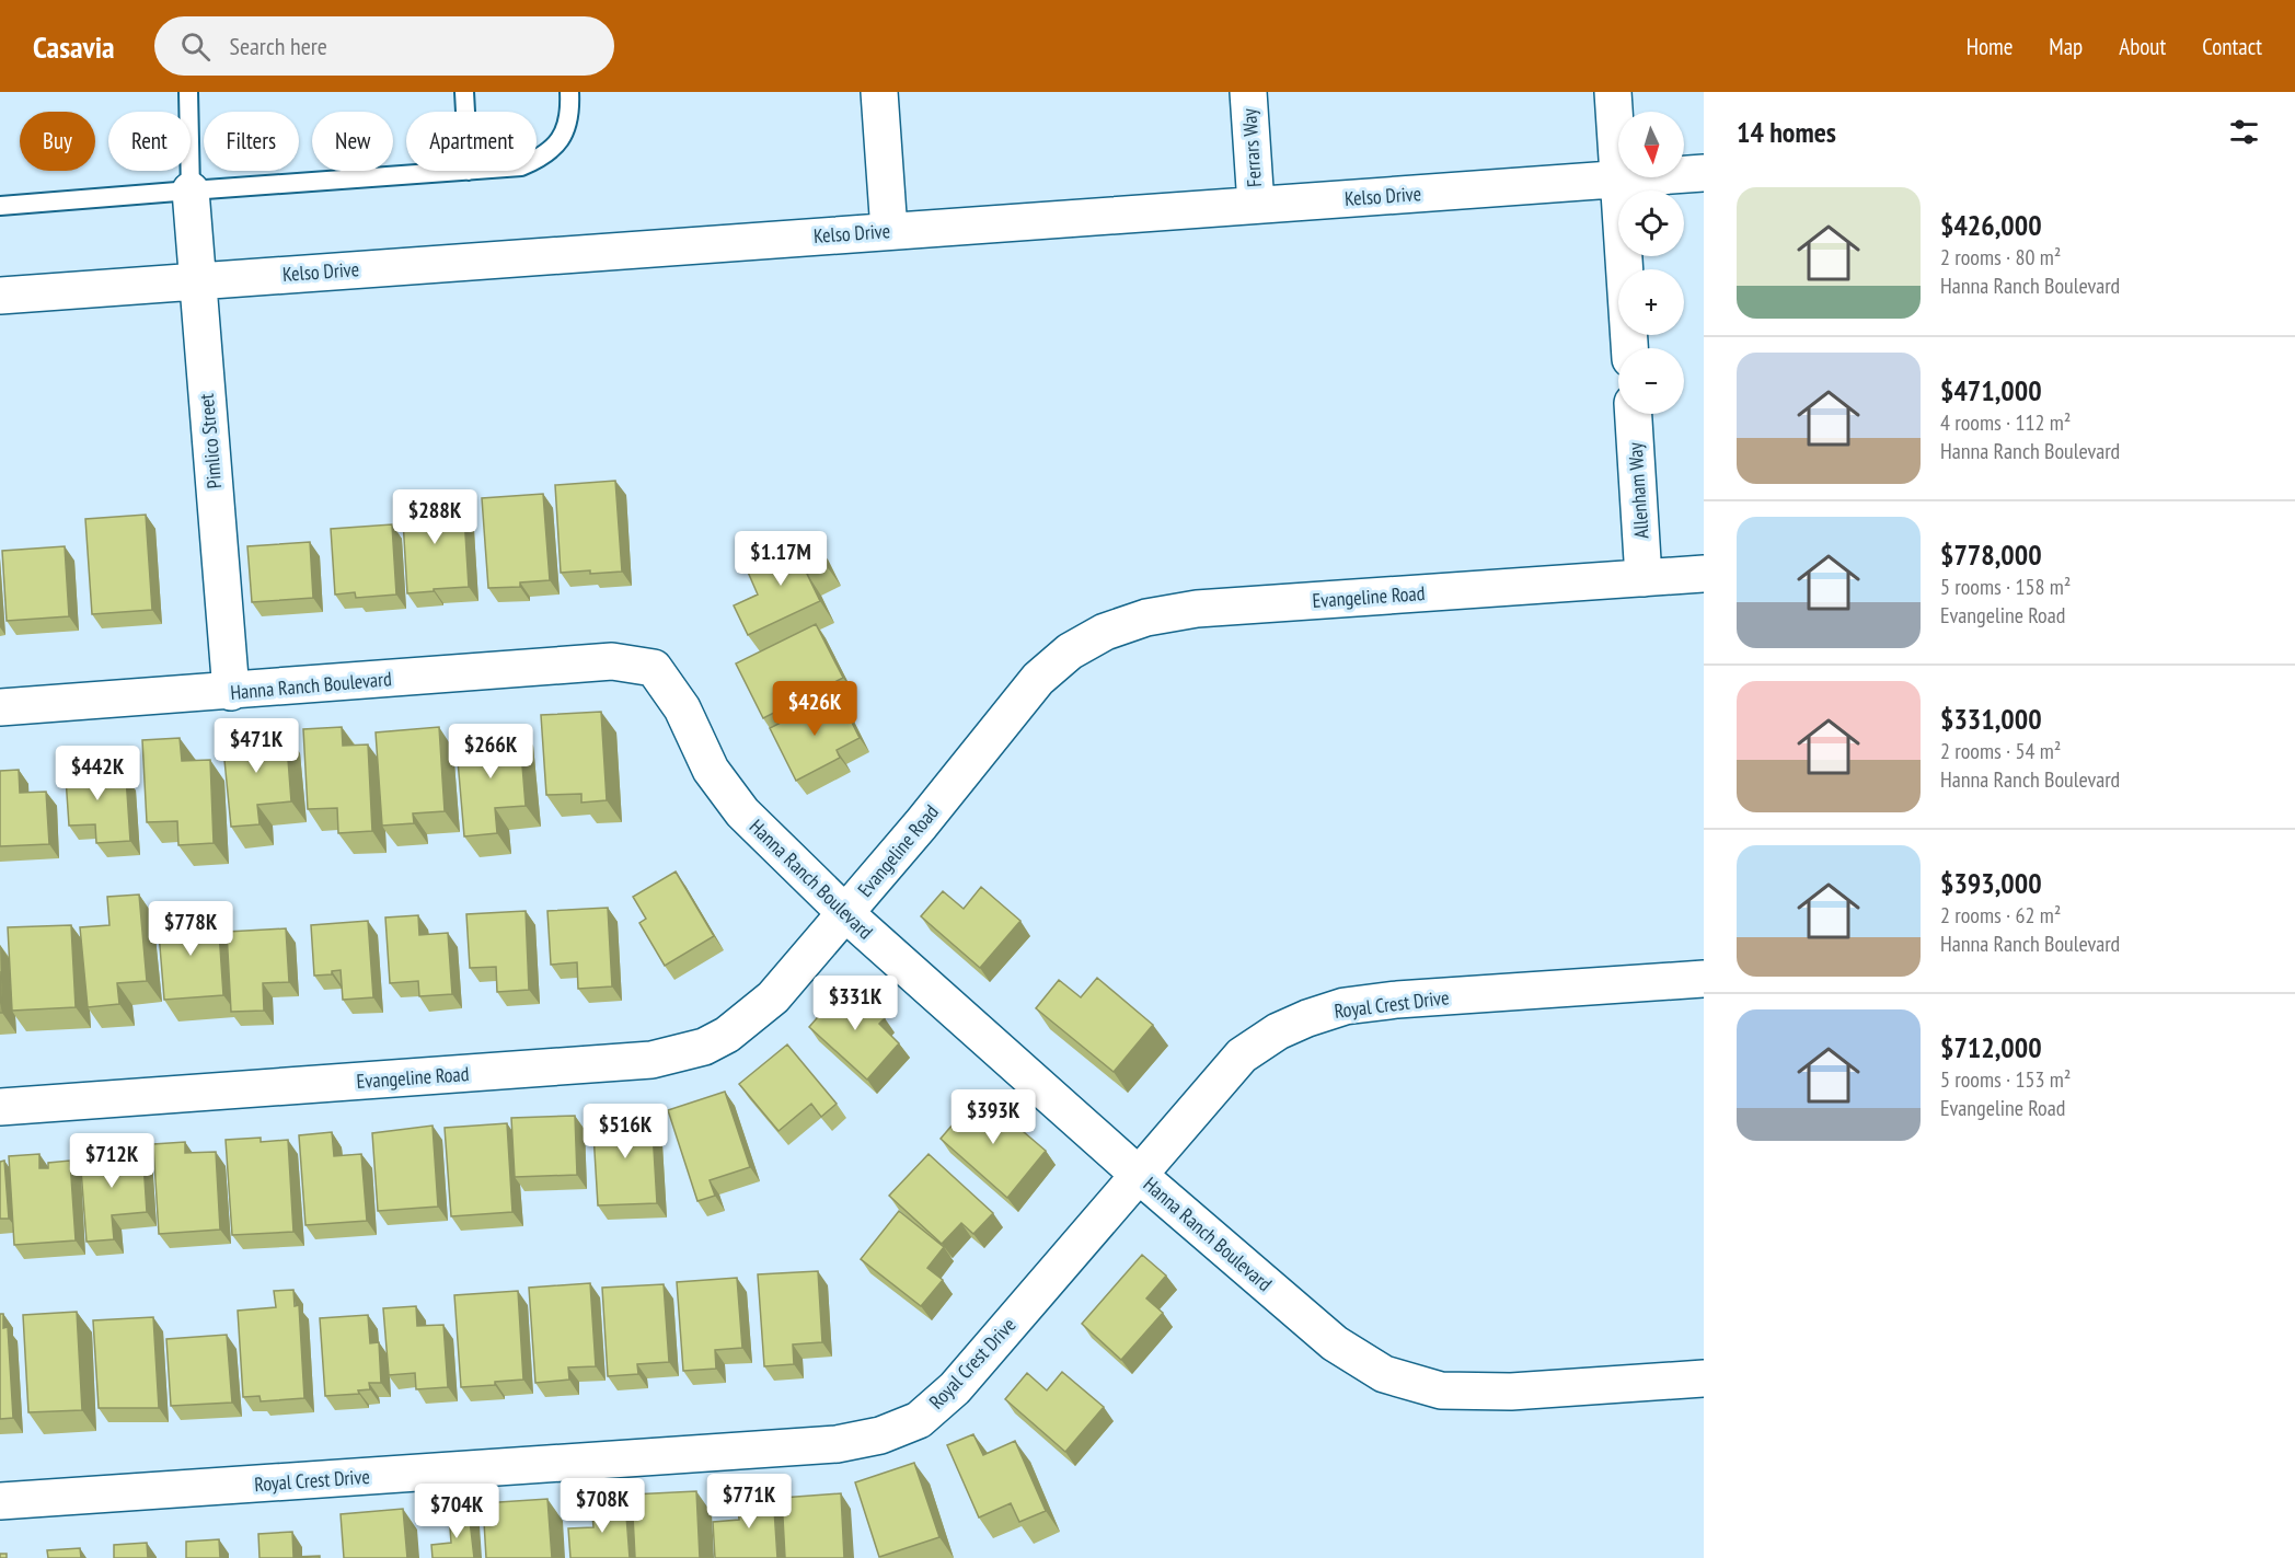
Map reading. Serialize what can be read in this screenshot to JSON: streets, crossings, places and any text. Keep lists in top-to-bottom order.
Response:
{
  "streets": {
    "street": [
      "Ferrars Way",
      "Kelso Drive",
      "Pimlico Street",
      "Allenham Way",
      "Evangeline Road",
      "Hanna Ranch Boulevard",
      "Royal Crest Drive"
    ]
  },
  "crossings": [
    ["Ferrars Way", "Kelso Drive"],
    ["Kelso Drive", "Pimlico Street"],
    ["Pimlico Street", "Hanna Ranch Boulevard"],
    ["Allenham Way", "Evangeline Road"],
    ["Evangeline Road", "Hanna Ranch Boulevard"],
    ["Hanna Ranch Boulevard", "Royal Crest Drive"]
  ],
  "north": "bottom",
  "page": {
    "header": "Casavia",
    "search": "Search here",
    "nav": [
      "Home",
      "Map",
      "About",
      "Contact"
    ],
    "heading": "14 homes",
    "map_buttons": ["+", "−"],
    "chip": [
      "Buy",
      "Rent",
      "Filters",
      "New",
      "Apartment"
    ],
    "list": [
      {
        "name": "$426,000",
        "note": "2 rooms · 80 m² · Hanna Ranch Boulevard"
      },
      {
        "name": "$471,000",
        "note": "4 rooms · 112 m² · Hanna Ranch Boulevard"
      },
      {
        "name": "$778,000",
        "note": "5 rooms · 158 m² · Evangeline Road"
      },
      {
        "name": "$331,000",
        "note": "2 rooms · 54 m² · Hanna Ranch Boulevard"
      },
      {
        "name": "$393,000",
        "note": "2 rooms · 62 m² · Hanna Ranch Boulevard"
      },
      {
        "name": "$712,000",
        "note": "5 rooms · 153 m² · Evangeline Road"
      }
    ],
    "price": [
      "$288K",
      "$1.17M",
      "$426K",
      "$471K",
      "$266K",
      "$442K",
      "$778K",
      "$331K",
      "$393K",
      "$516K",
      "$712K",
      "$771K",
      "$708K",
      "$704K"
    ]
  }
}
